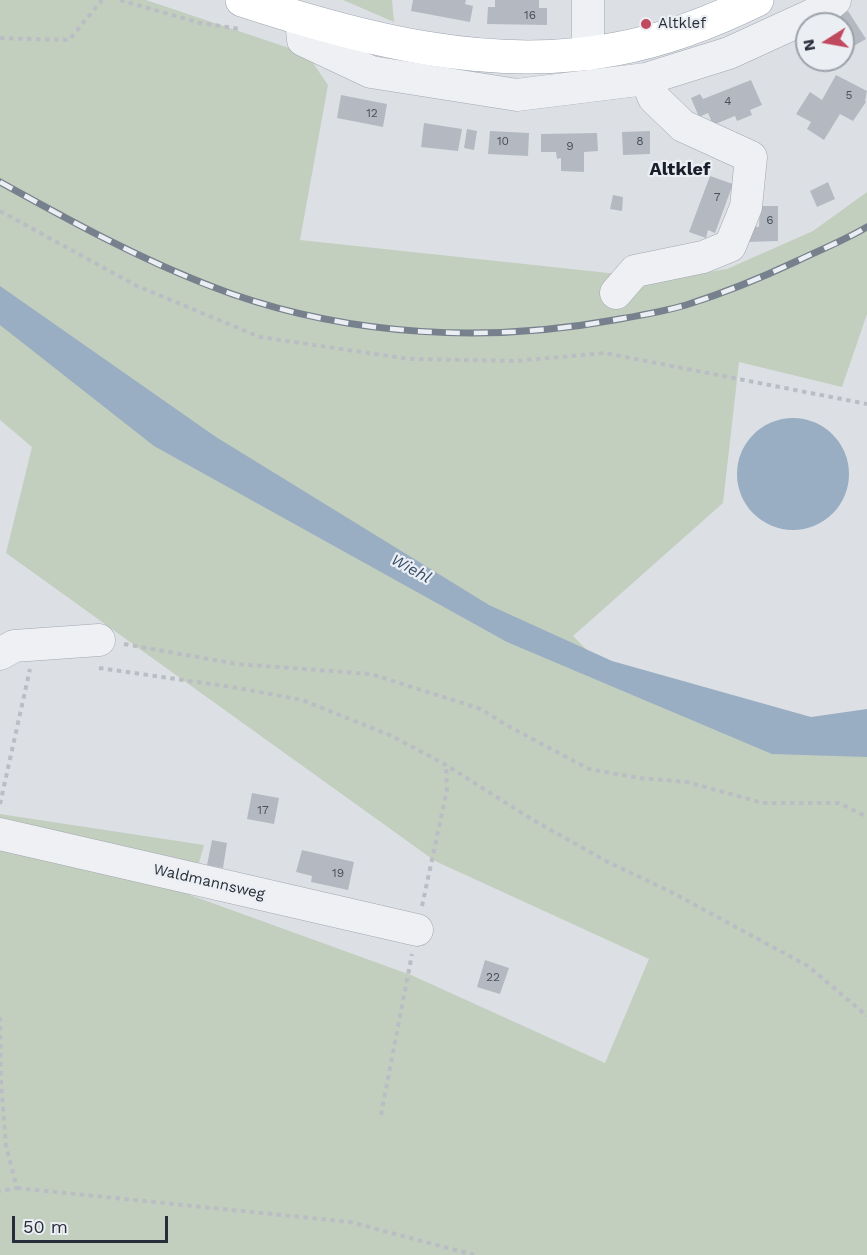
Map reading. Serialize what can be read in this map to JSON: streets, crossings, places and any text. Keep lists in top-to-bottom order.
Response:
{
  "streets": {
    "street": ["Waldmannsweg"]
  },
  "districts": ["Altklef"],
  "water": ["Wiehl"],
  "places": ["Altklef"],
  "house_numbers": [
    "16",
    "5",
    "4",
    "12",
    "10",
    "8",
    "9",
    "7",
    "6",
    "17",
    "19",
    "22"
  ],
  "scale_bar": "50 m",
  "north": "left"
}
